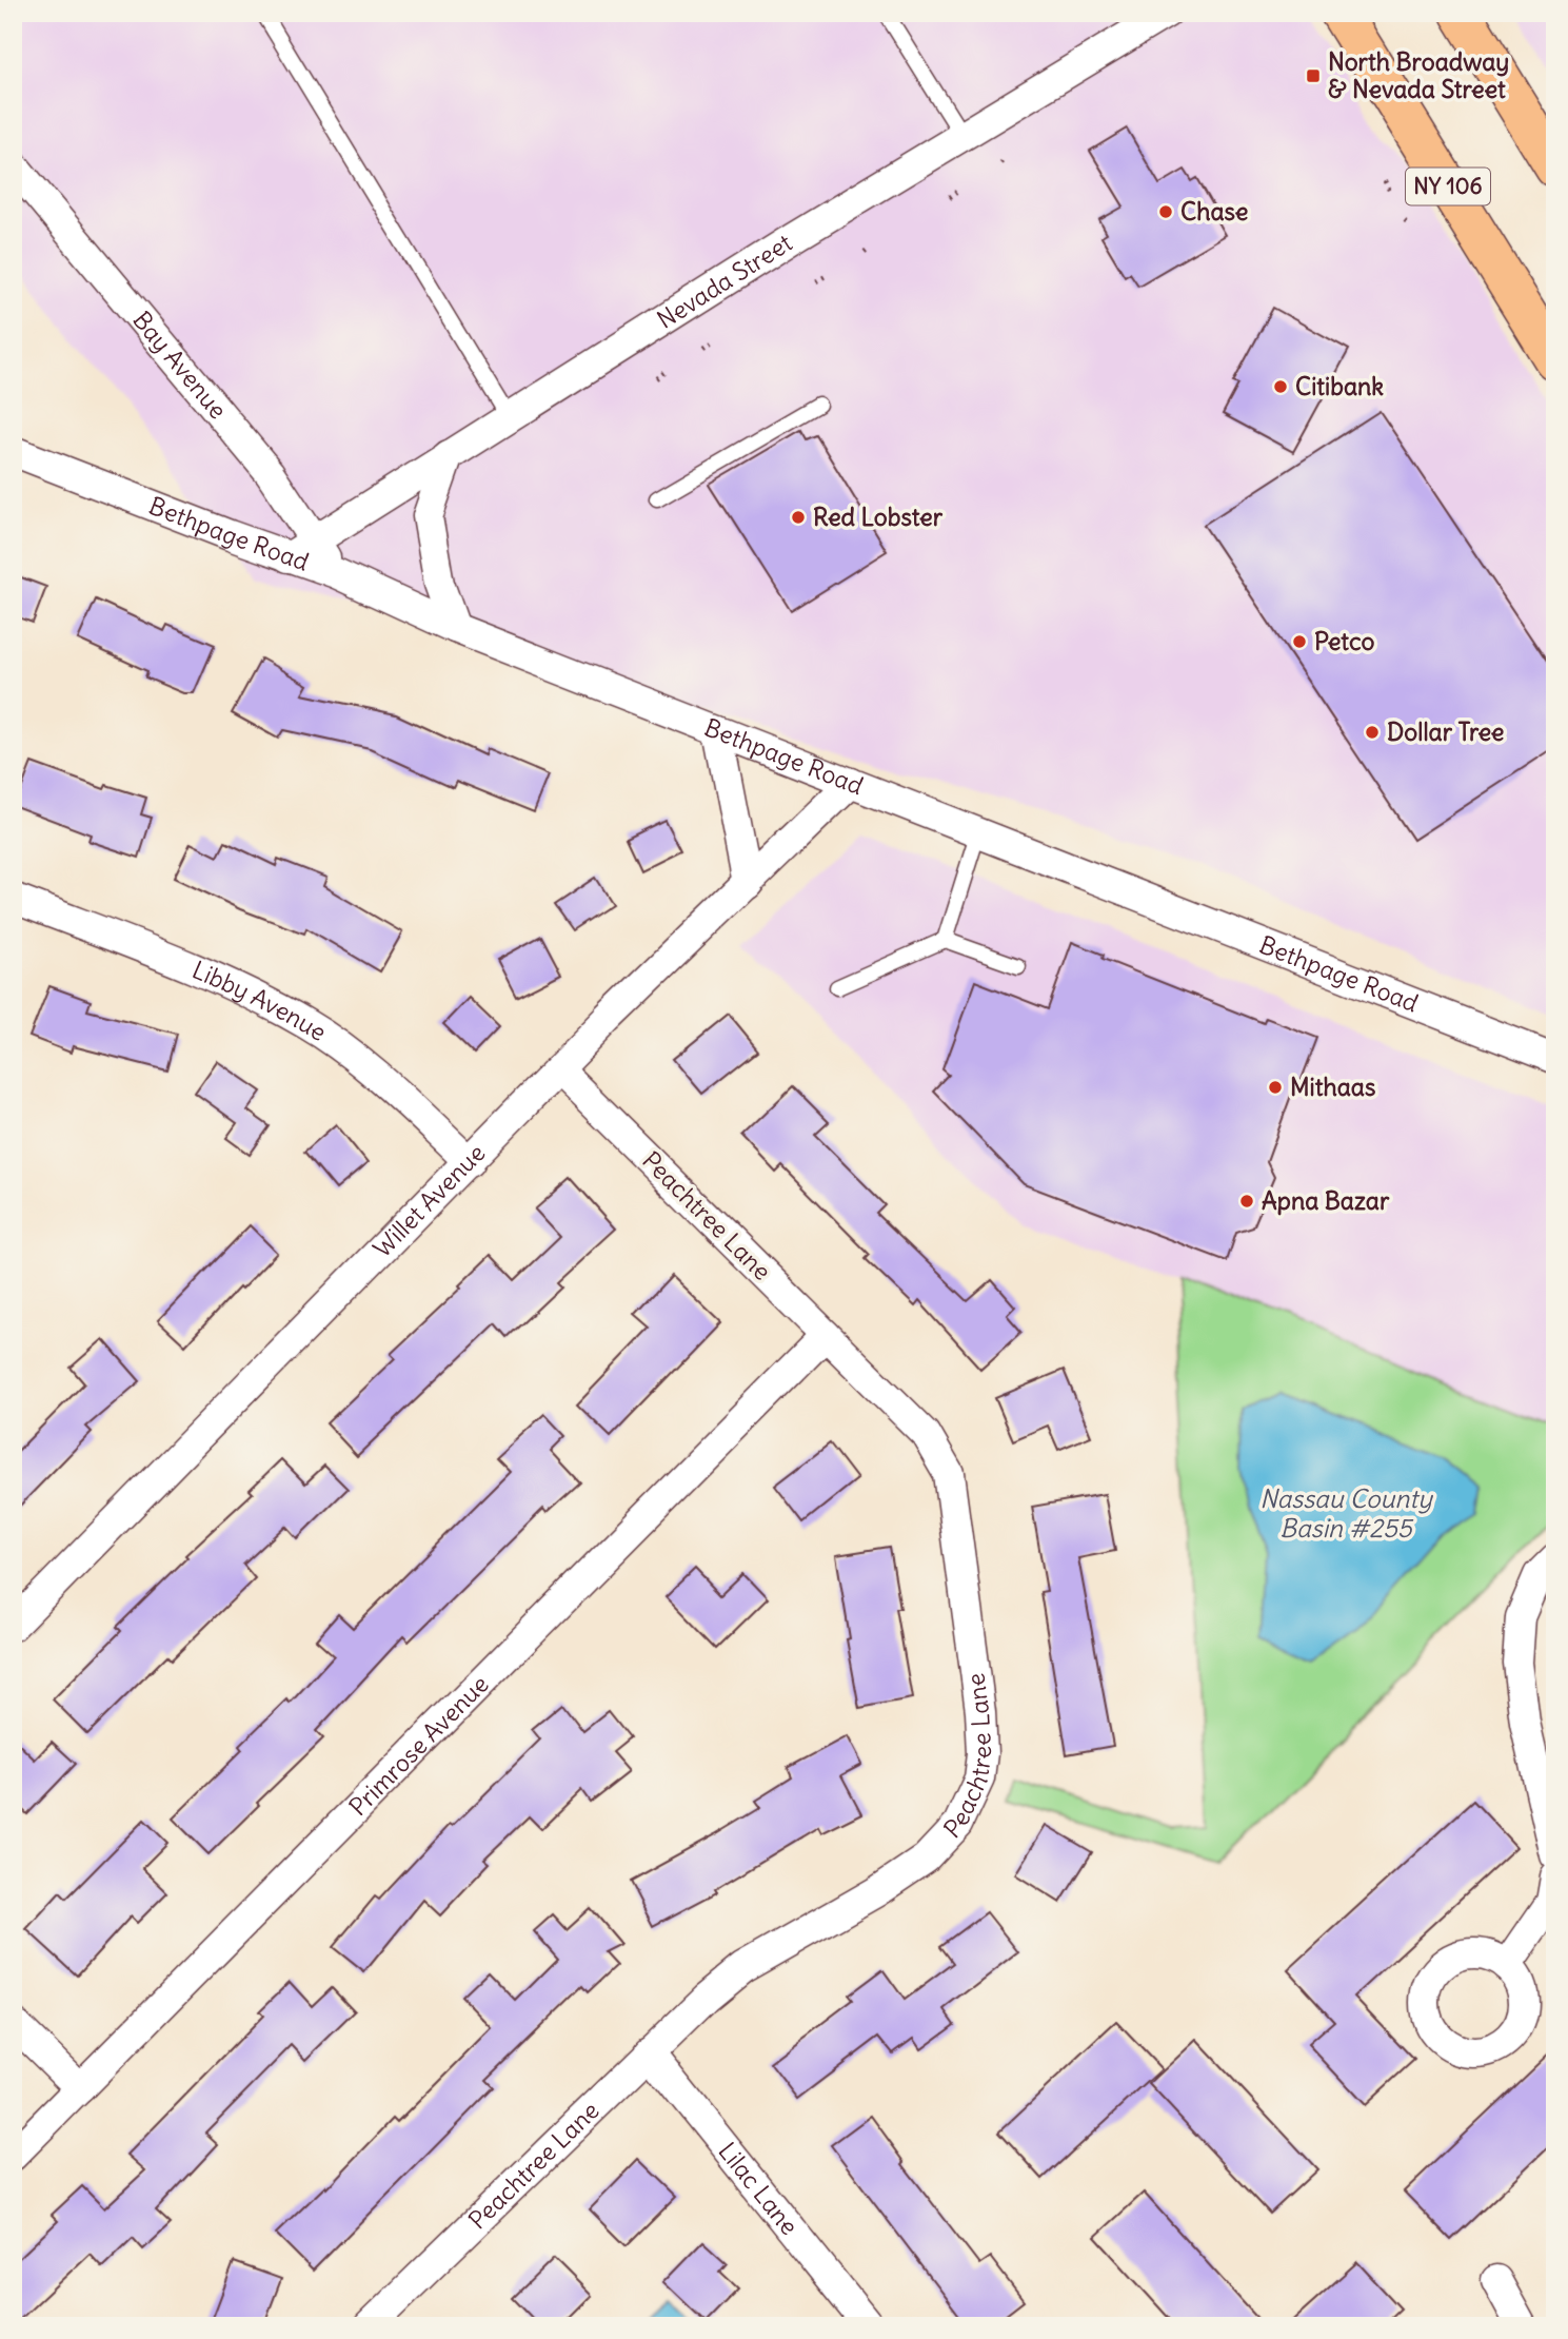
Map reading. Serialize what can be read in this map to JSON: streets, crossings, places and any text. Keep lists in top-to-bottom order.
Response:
{
  "streets": {
    "main road": ["NY 106"],
    "street": [
      "Nevada Street",
      "Bay Avenue",
      "Bethpage Road",
      "Libby Avenue",
      "Willet Avenue",
      "Peachtree Lane",
      "Primrose Avenue",
      "Lilac Lane"
    ]
  },
  "crossings": [
    ["Nevada Street", "Bay Avenue"],
    ["Nevada Street", "Bethpage Road"],
    ["Bay Avenue", "Bethpage Road"],
    ["Bethpage Road", "Willet Avenue"],
    ["Libby Avenue", "Willet Avenue"],
    ["Willet Avenue", "Peachtree Lane"],
    ["Peachtree Lane", "Primrose Avenue"],
    ["Peachtree Lane", "Lilac Lane"]
  ],
  "water": ["Nassau County Basin #255"],
  "places": {
    "transit": ["North Broadway & Nevada Street"],
    "other": [
      "Chase",
      "Citibank",
      "Red Lobster",
      "Petco",
      "Dollar Tree",
      "Mithaas",
      "Apna Bazar"
    ]
  }
}
